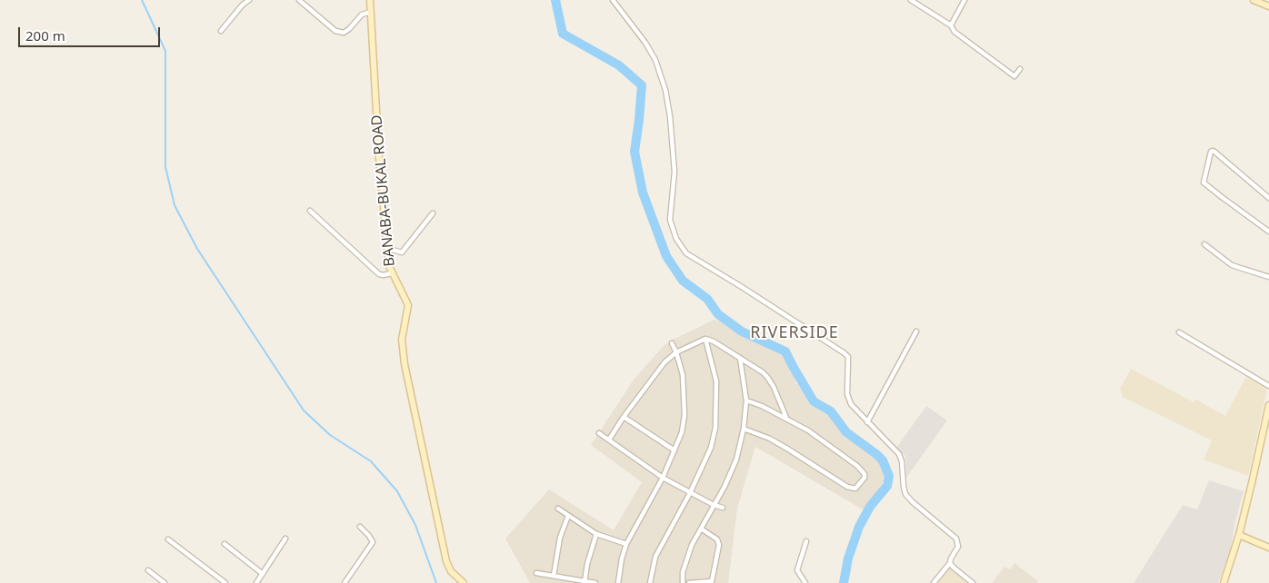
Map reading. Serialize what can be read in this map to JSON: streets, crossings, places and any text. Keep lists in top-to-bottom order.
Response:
{
  "streets": {
    "street": ["BANABA-BUKAL ROAD"]
  },
  "districts": ["RIVERSIDE"],
  "scale_bar": "200 m"
}
